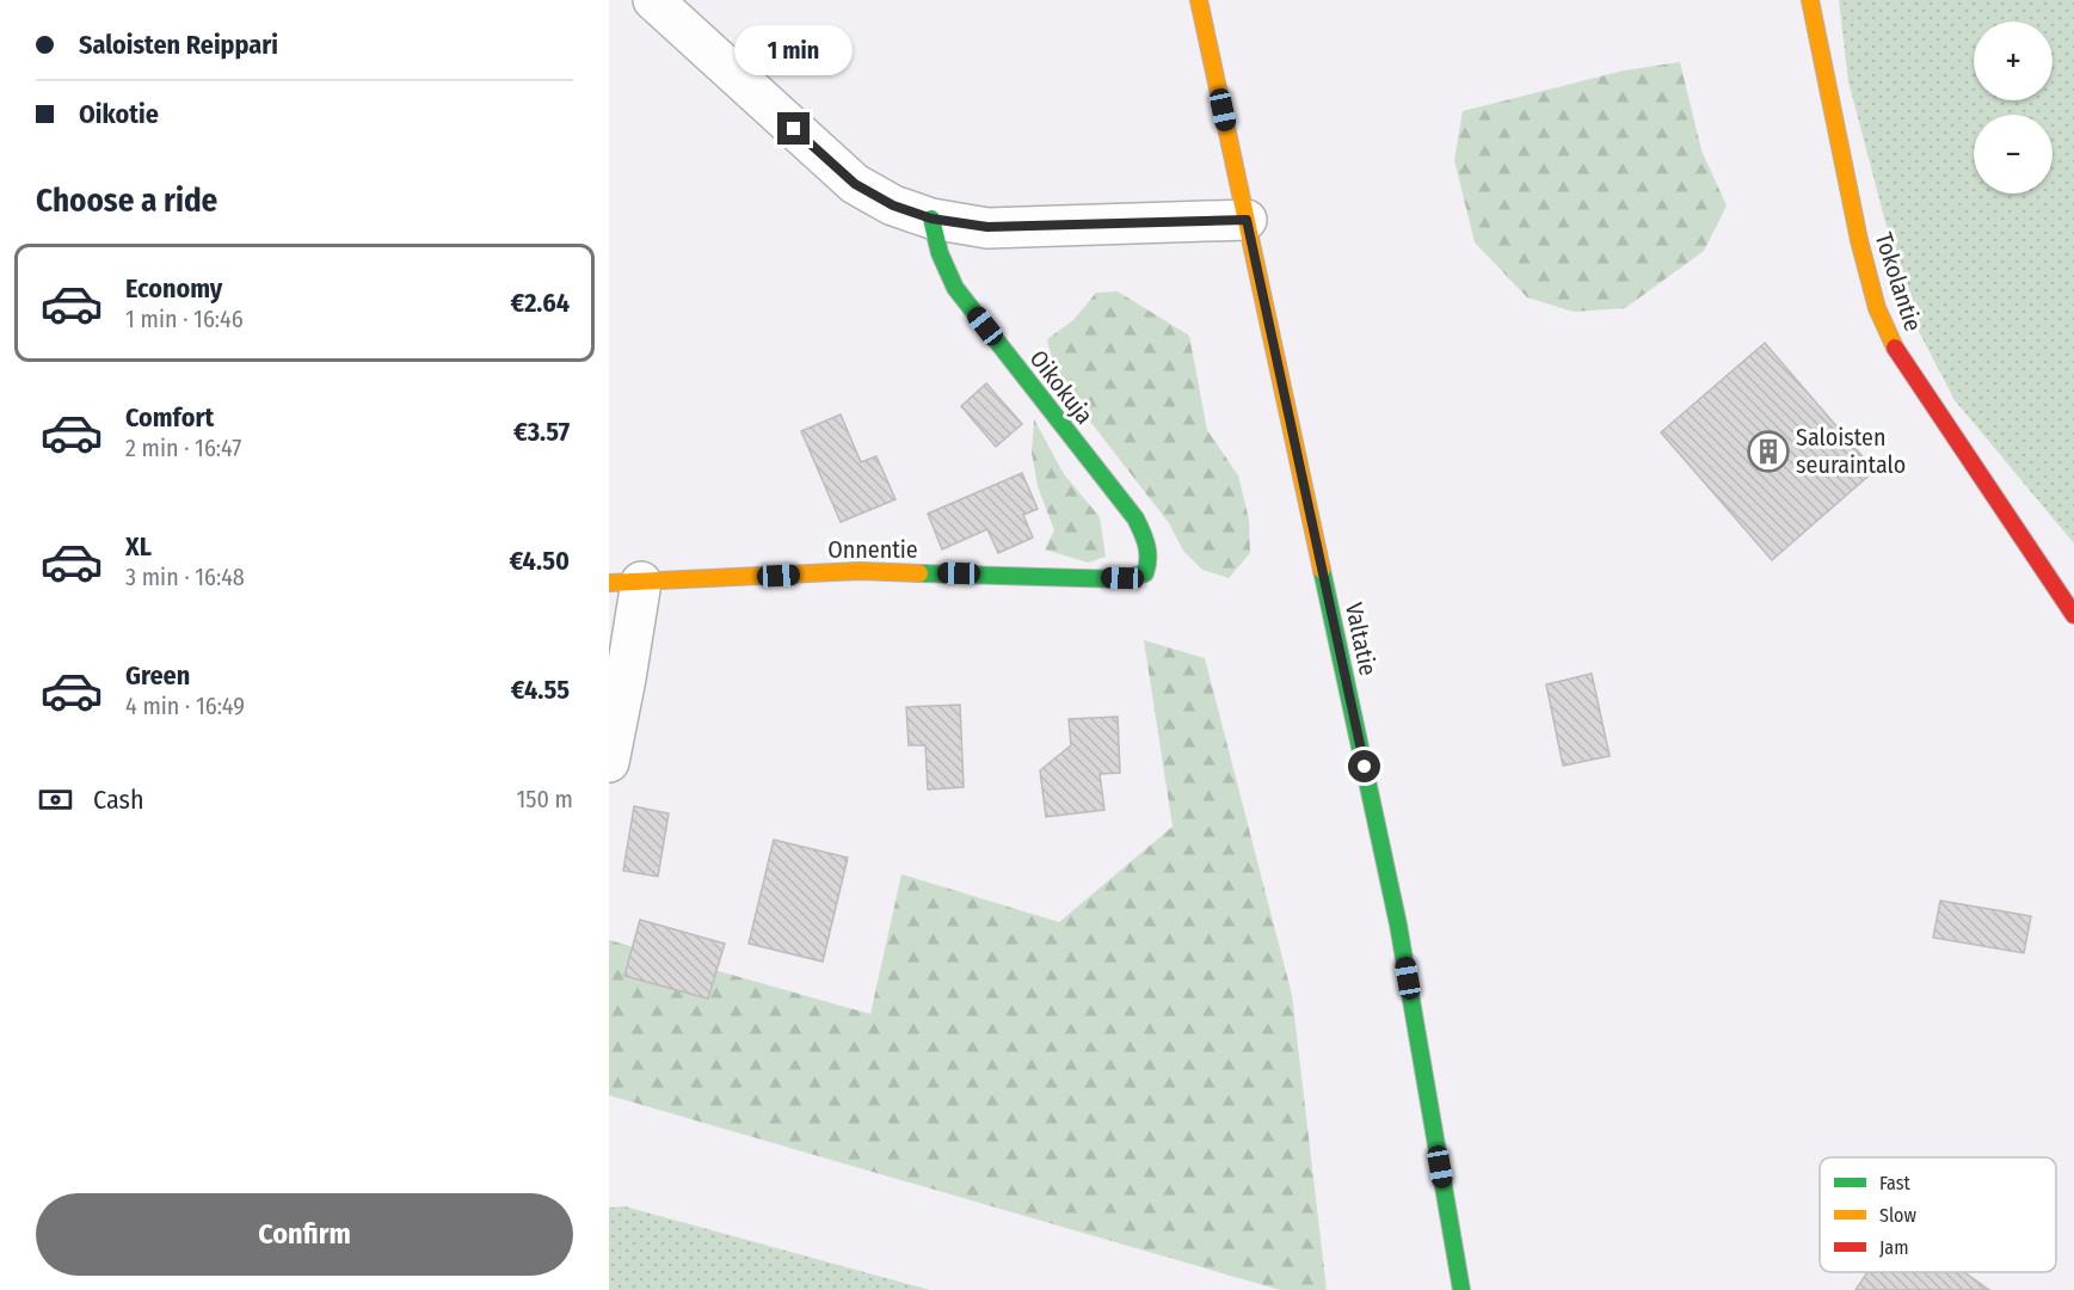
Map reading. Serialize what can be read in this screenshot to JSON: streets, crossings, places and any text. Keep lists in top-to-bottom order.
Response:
{
  "streets": {
    "main road": [
      "Tokolantie",
      "Oikokuja",
      "Onnentie",
      "Valtatie"
    ]
  },
  "crossings": [
    ["Oikokuja", "Onnentie"]
  ],
  "places": {
    "building": ["Saloisten seuraintalo"]
  },
  "legend": ["Fast", "Slow", "Jam"],
  "page": {
    "banner": ["Saloisten Reippari", "Oikotie"],
    "map_buttons": ["+", "−"],
    "bubble": "1 min",
    "heading": "Choose a ride",
    "list": [
      {
        "name": "Economy",
        "note": "1 min · 16:46",
        "value": "€2.64"
      },
      {
        "name": "Comfort",
        "note": "2 min · 16:47",
        "value": "€3.57"
      },
      {
        "name": "XL",
        "note": "3 min · 16:48",
        "value": "€4.50"
      },
      {
        "name": "Green",
        "note": "4 min · 16:49",
        "value": "€4.55"
      }
    ],
    "pay": ["Cash", "150 m"],
    "buttons": "Confirm"
  }
}
